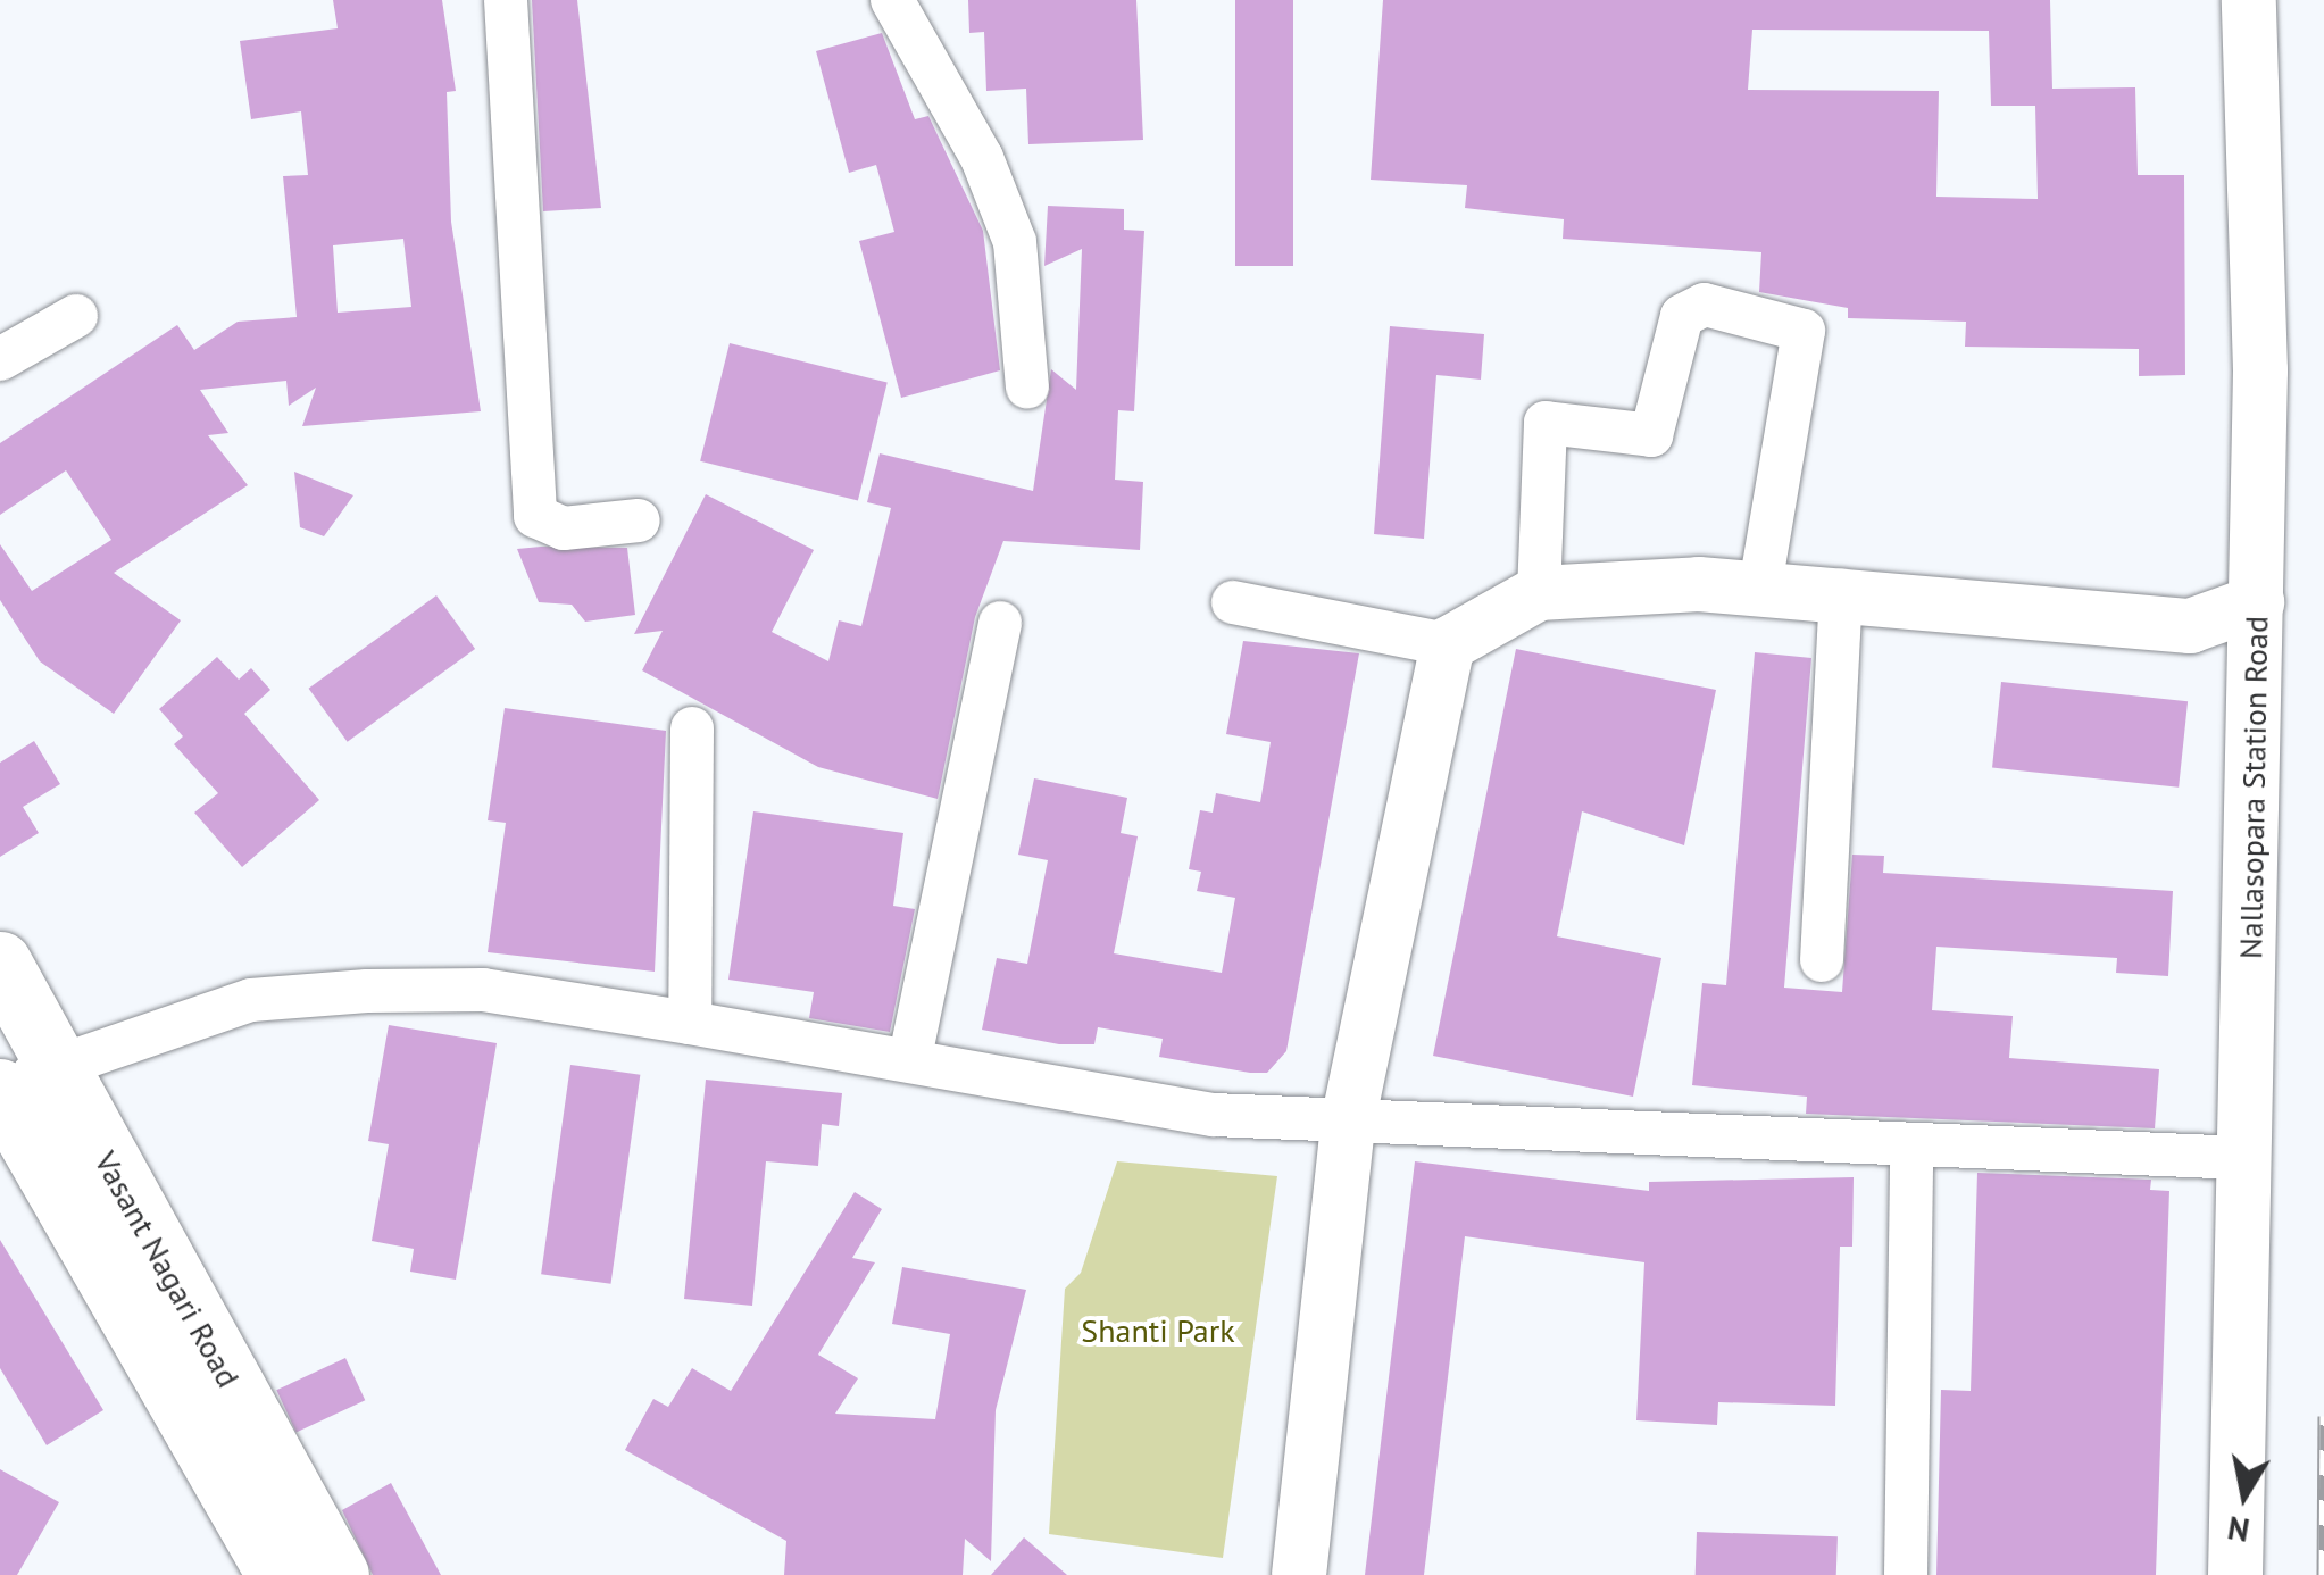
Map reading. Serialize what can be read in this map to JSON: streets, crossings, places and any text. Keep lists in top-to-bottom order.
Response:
{
  "streets": {
    "main road": ["Vasant Nagari Road"],
    "street": ["Nallasopara Station Road"]
  },
  "parks": ["Shanti Park"],
  "north": "bottom"
}
